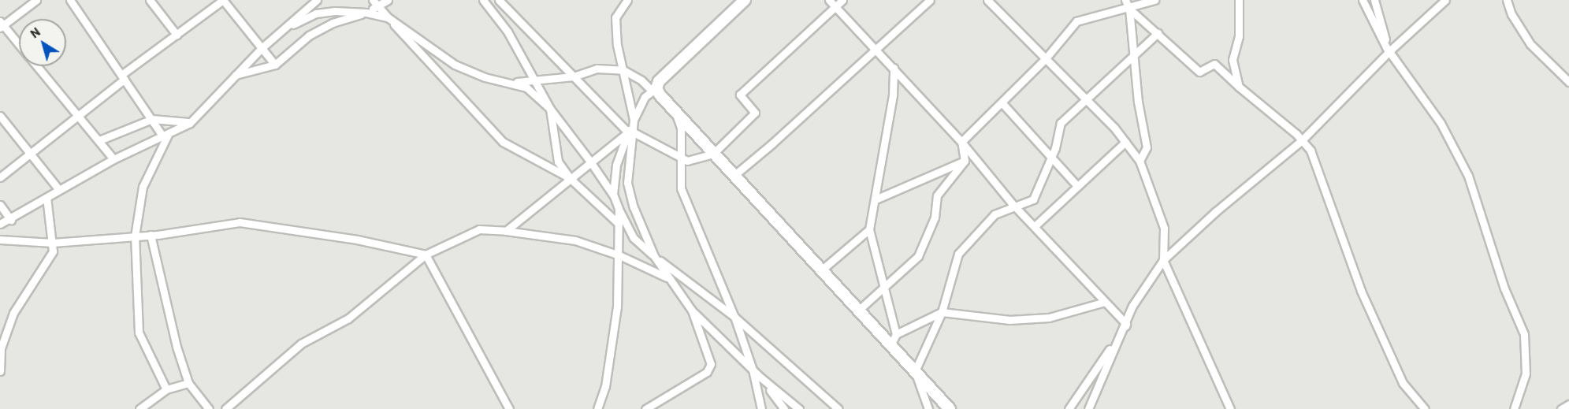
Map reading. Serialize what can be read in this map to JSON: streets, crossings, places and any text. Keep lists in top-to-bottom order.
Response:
{
  "north": "top left"
}
